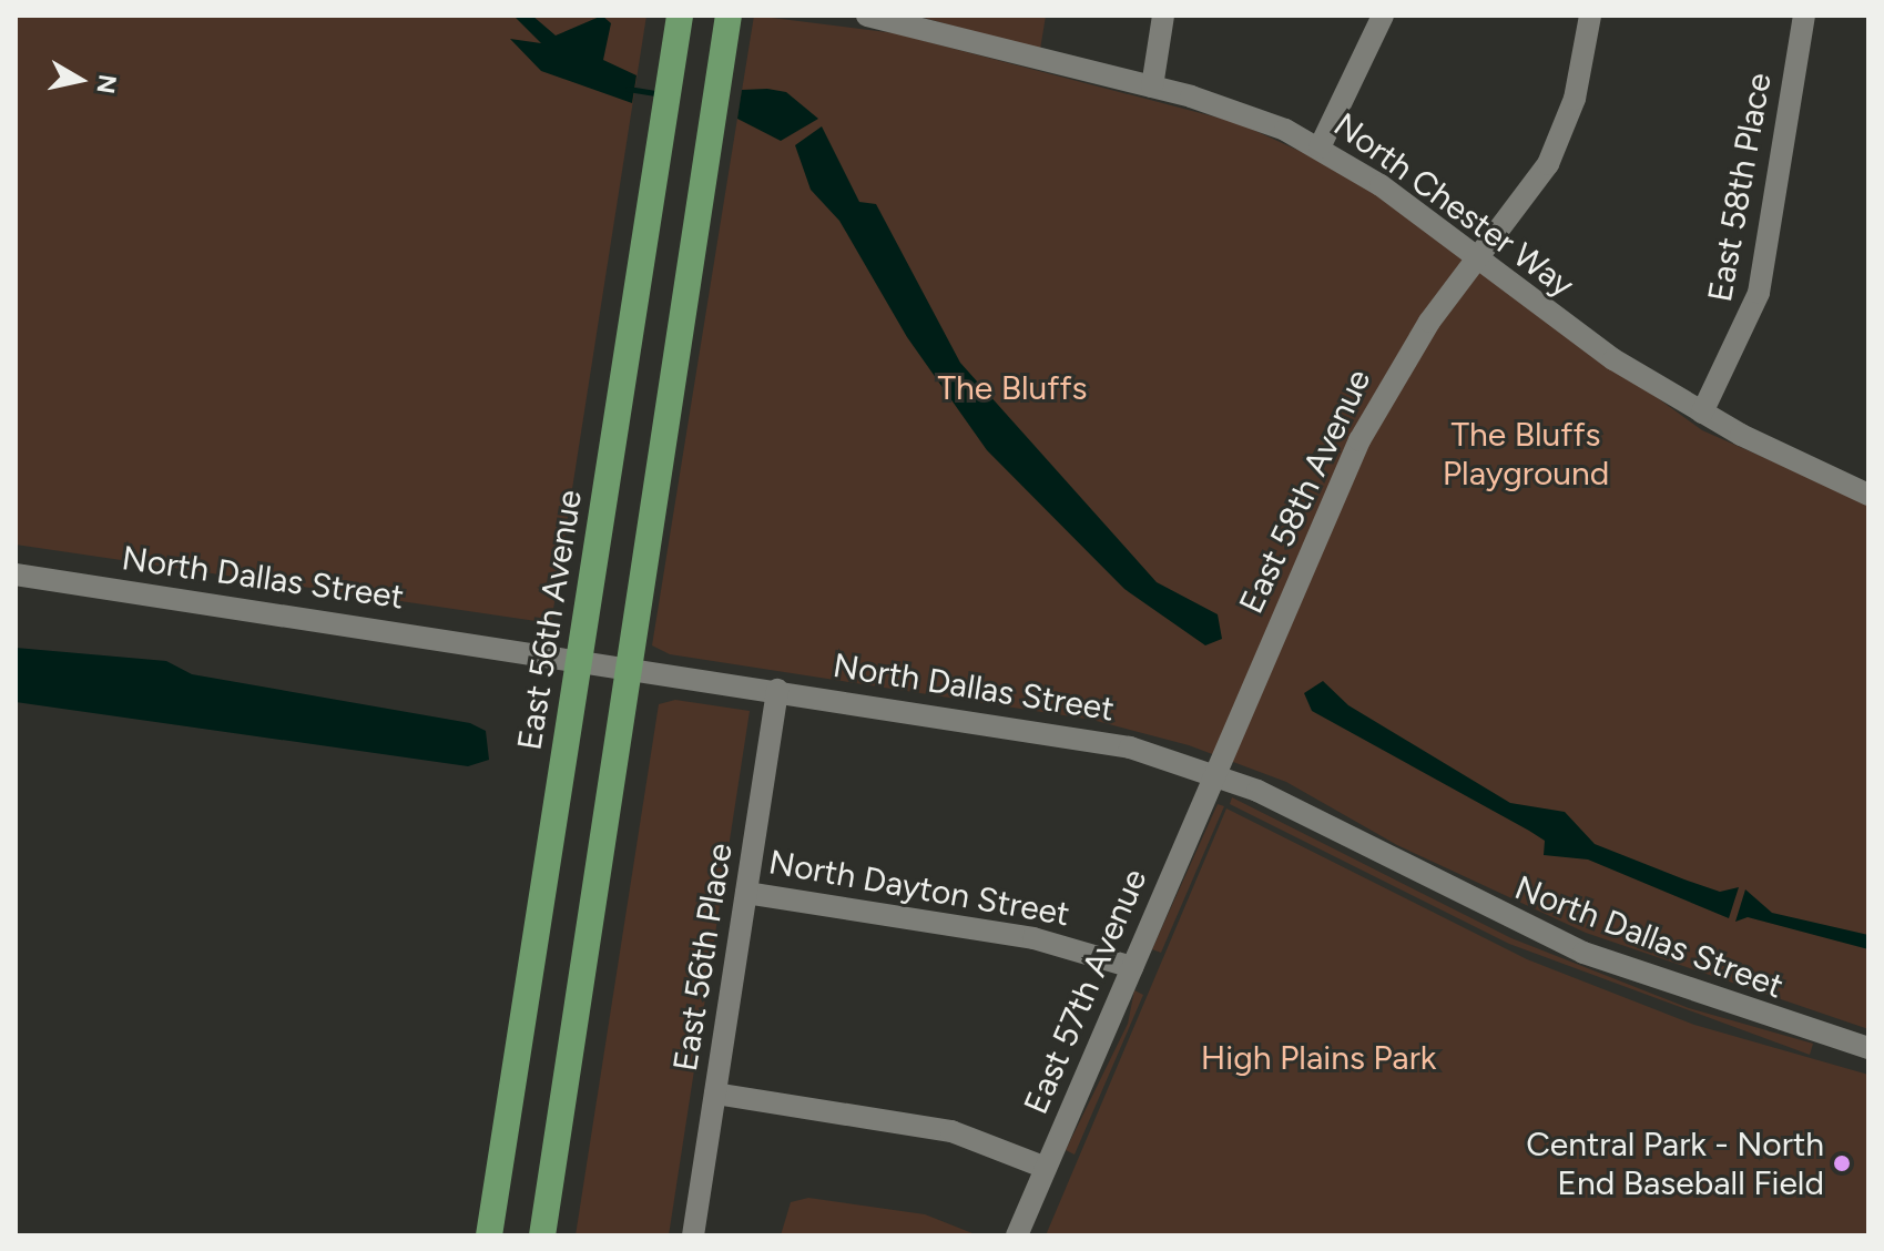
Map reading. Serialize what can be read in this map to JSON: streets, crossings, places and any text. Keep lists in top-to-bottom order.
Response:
{
  "streets": {
    "main road": ["East 56th Avenue"],
    "street": [
      "East 58th Place",
      "North Chester Way",
      "East 58th Avenue",
      "North Dallas Street",
      "North Dayton Street",
      "East 56th Place",
      "East 57th Avenue"
    ]
  },
  "crossings": [
    ["East 58th Place", "North Chester Way"],
    ["North Chester Way", "East 58th Avenue"],
    ["East 58th Avenue", "North Dallas Street"],
    ["East 58th Avenue", "East 57th Avenue"],
    ["North Dallas Street", "East 56th Avenue"],
    ["North Dallas Street", "East 56th Place"],
    ["North Dallas Street", "East 57th Avenue"],
    ["North Dayton Street", "East 56th Place"],
    ["North Dayton Street", "East 57th Avenue"]
  ],
  "parks": ["The Bluffs", "The Bluffs Playground", "High Plains Park"],
  "places": ["Central Park - North End Baseball Field"],
  "north": "right"
}
